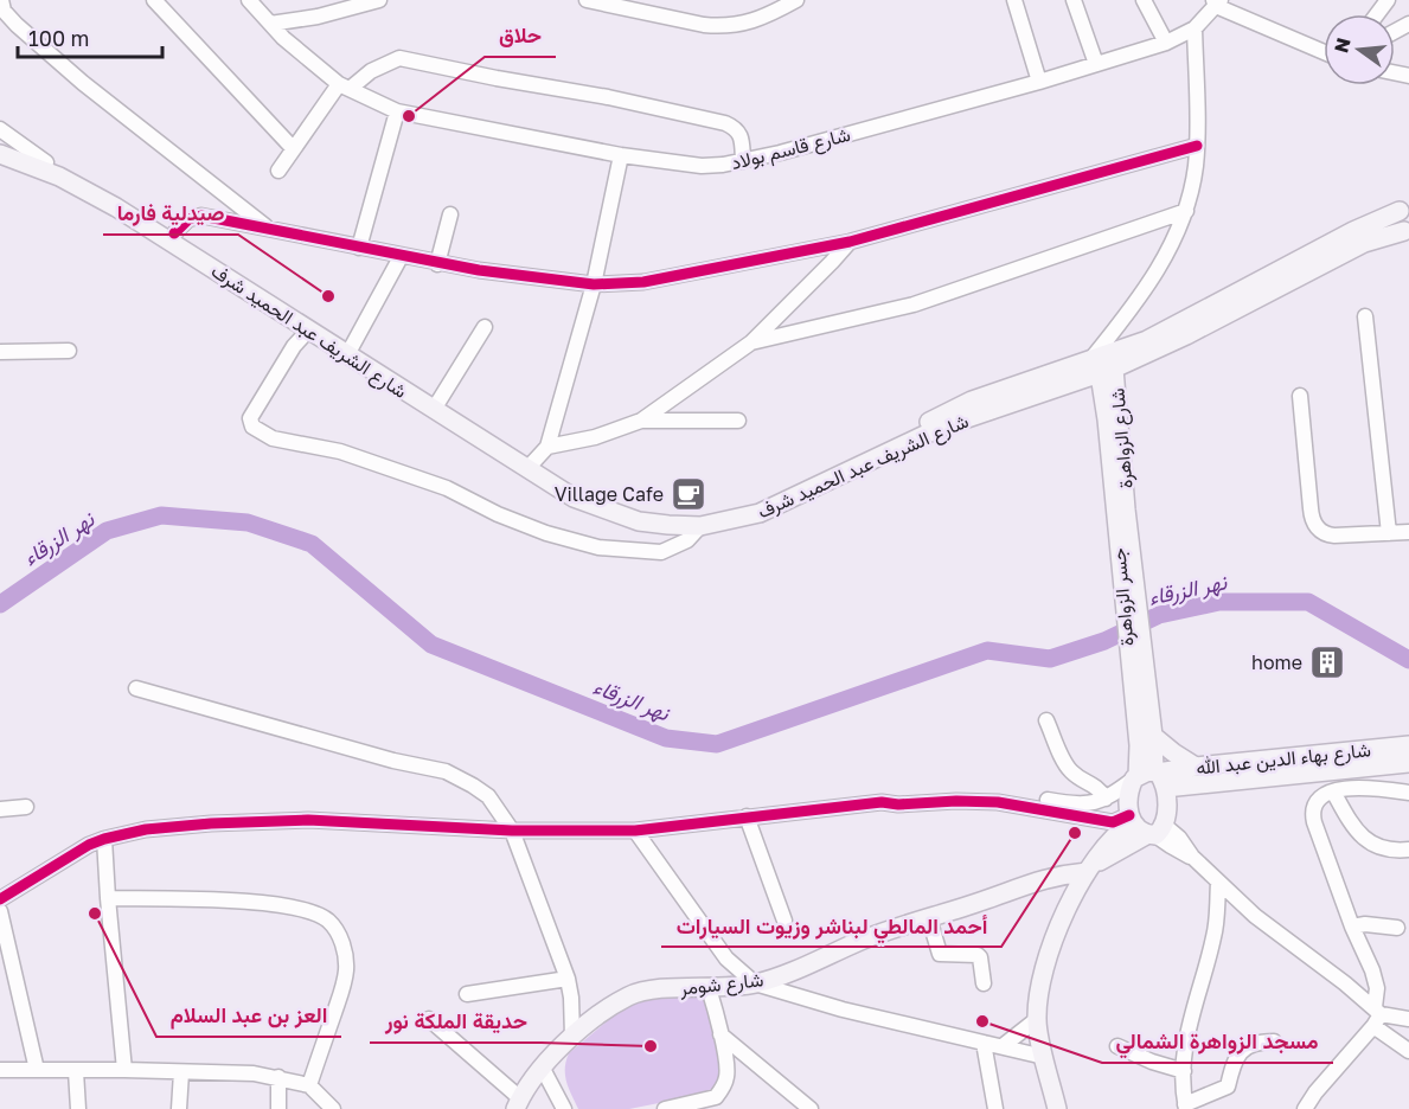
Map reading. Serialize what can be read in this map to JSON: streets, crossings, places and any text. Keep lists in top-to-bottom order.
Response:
{
  "streets": {
    "main road": [
      "شارع الشريف عبد الحميد شرف",
      "شارع الزواهرة",
      "جسر الزواهرة",
      "شارع بهاء الدين عبد الله",
      "شارع شومر"
    ],
    "street": ["شارع قاسم بولاد"]
  },
  "crossings": [
    ["شارع الشريف عبد الحميد شرف", "شارع الزواهرة"],
    ["شارع الزواهرة", "جسر الزواهرة"]
  ],
  "water": ["نهر الزرقاء"],
  "places": {
    "other": [
      "حلاق",
      "صيدلية فارما",
      "أحمد المالطي لبناشر وزيوت السيارات",
      "العز بن عبد السلام",
      "مسجد الزواهرة الشمالي",
      "حديقة الملكة نور"
    ],
    "cafe": ["Village Cafe"],
    "building": ["home"]
  },
  "scale_bar": "100 m",
  "north": "left"
}
